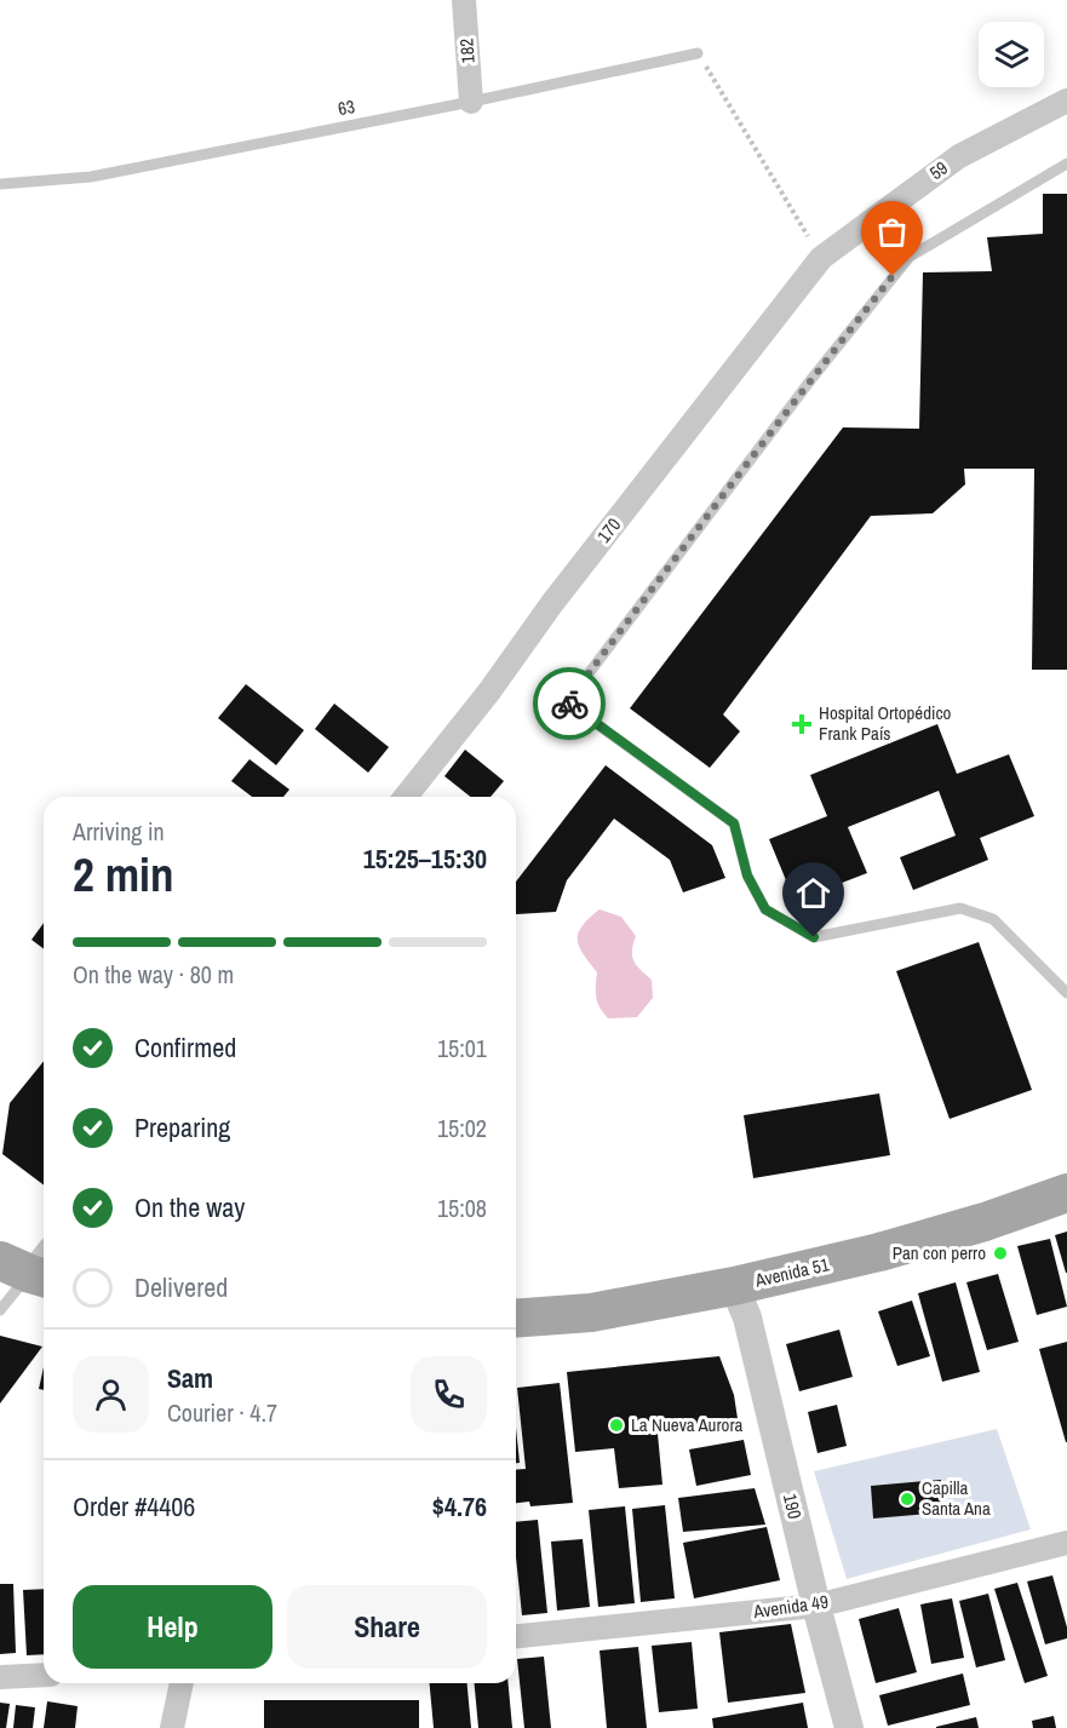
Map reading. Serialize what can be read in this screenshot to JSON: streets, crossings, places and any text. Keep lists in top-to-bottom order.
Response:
{
  "streets": {
    "main road": ["Avenida 51"],
    "street": [
      "182",
      "59",
      "170",
      "190",
      "Avenida 49"
    ],
    "lane": ["63"]
  },
  "crossings": [
    ["182", "63"],
    ["59", "170"],
    ["Avenida 51", "190"],
    ["190", "Avenida 49"]
  ],
  "places": {
    "health": ["Hospital Ortopédico Frank País"],
    "other": ["Pan con perro", "La Nueva Aurora", "Capilla Santa Ana"]
  },
  "page": {
    "heading": ["2 min", "Arriving in", "15:25–15:30"],
    "panel": [
      "Sam",
      "Courier · 4.7",
      "Order #4406",
      "$4.76"
    ],
    "bar": "On the way · 80 m",
    "list": [
      ["Confirmed", "15:01"],
      ["Preparing", "15:02"],
      ["On the way", "15:08"],
      "Delivered"
    ],
    "buttons": ["Help", "Share"]
  }
}
